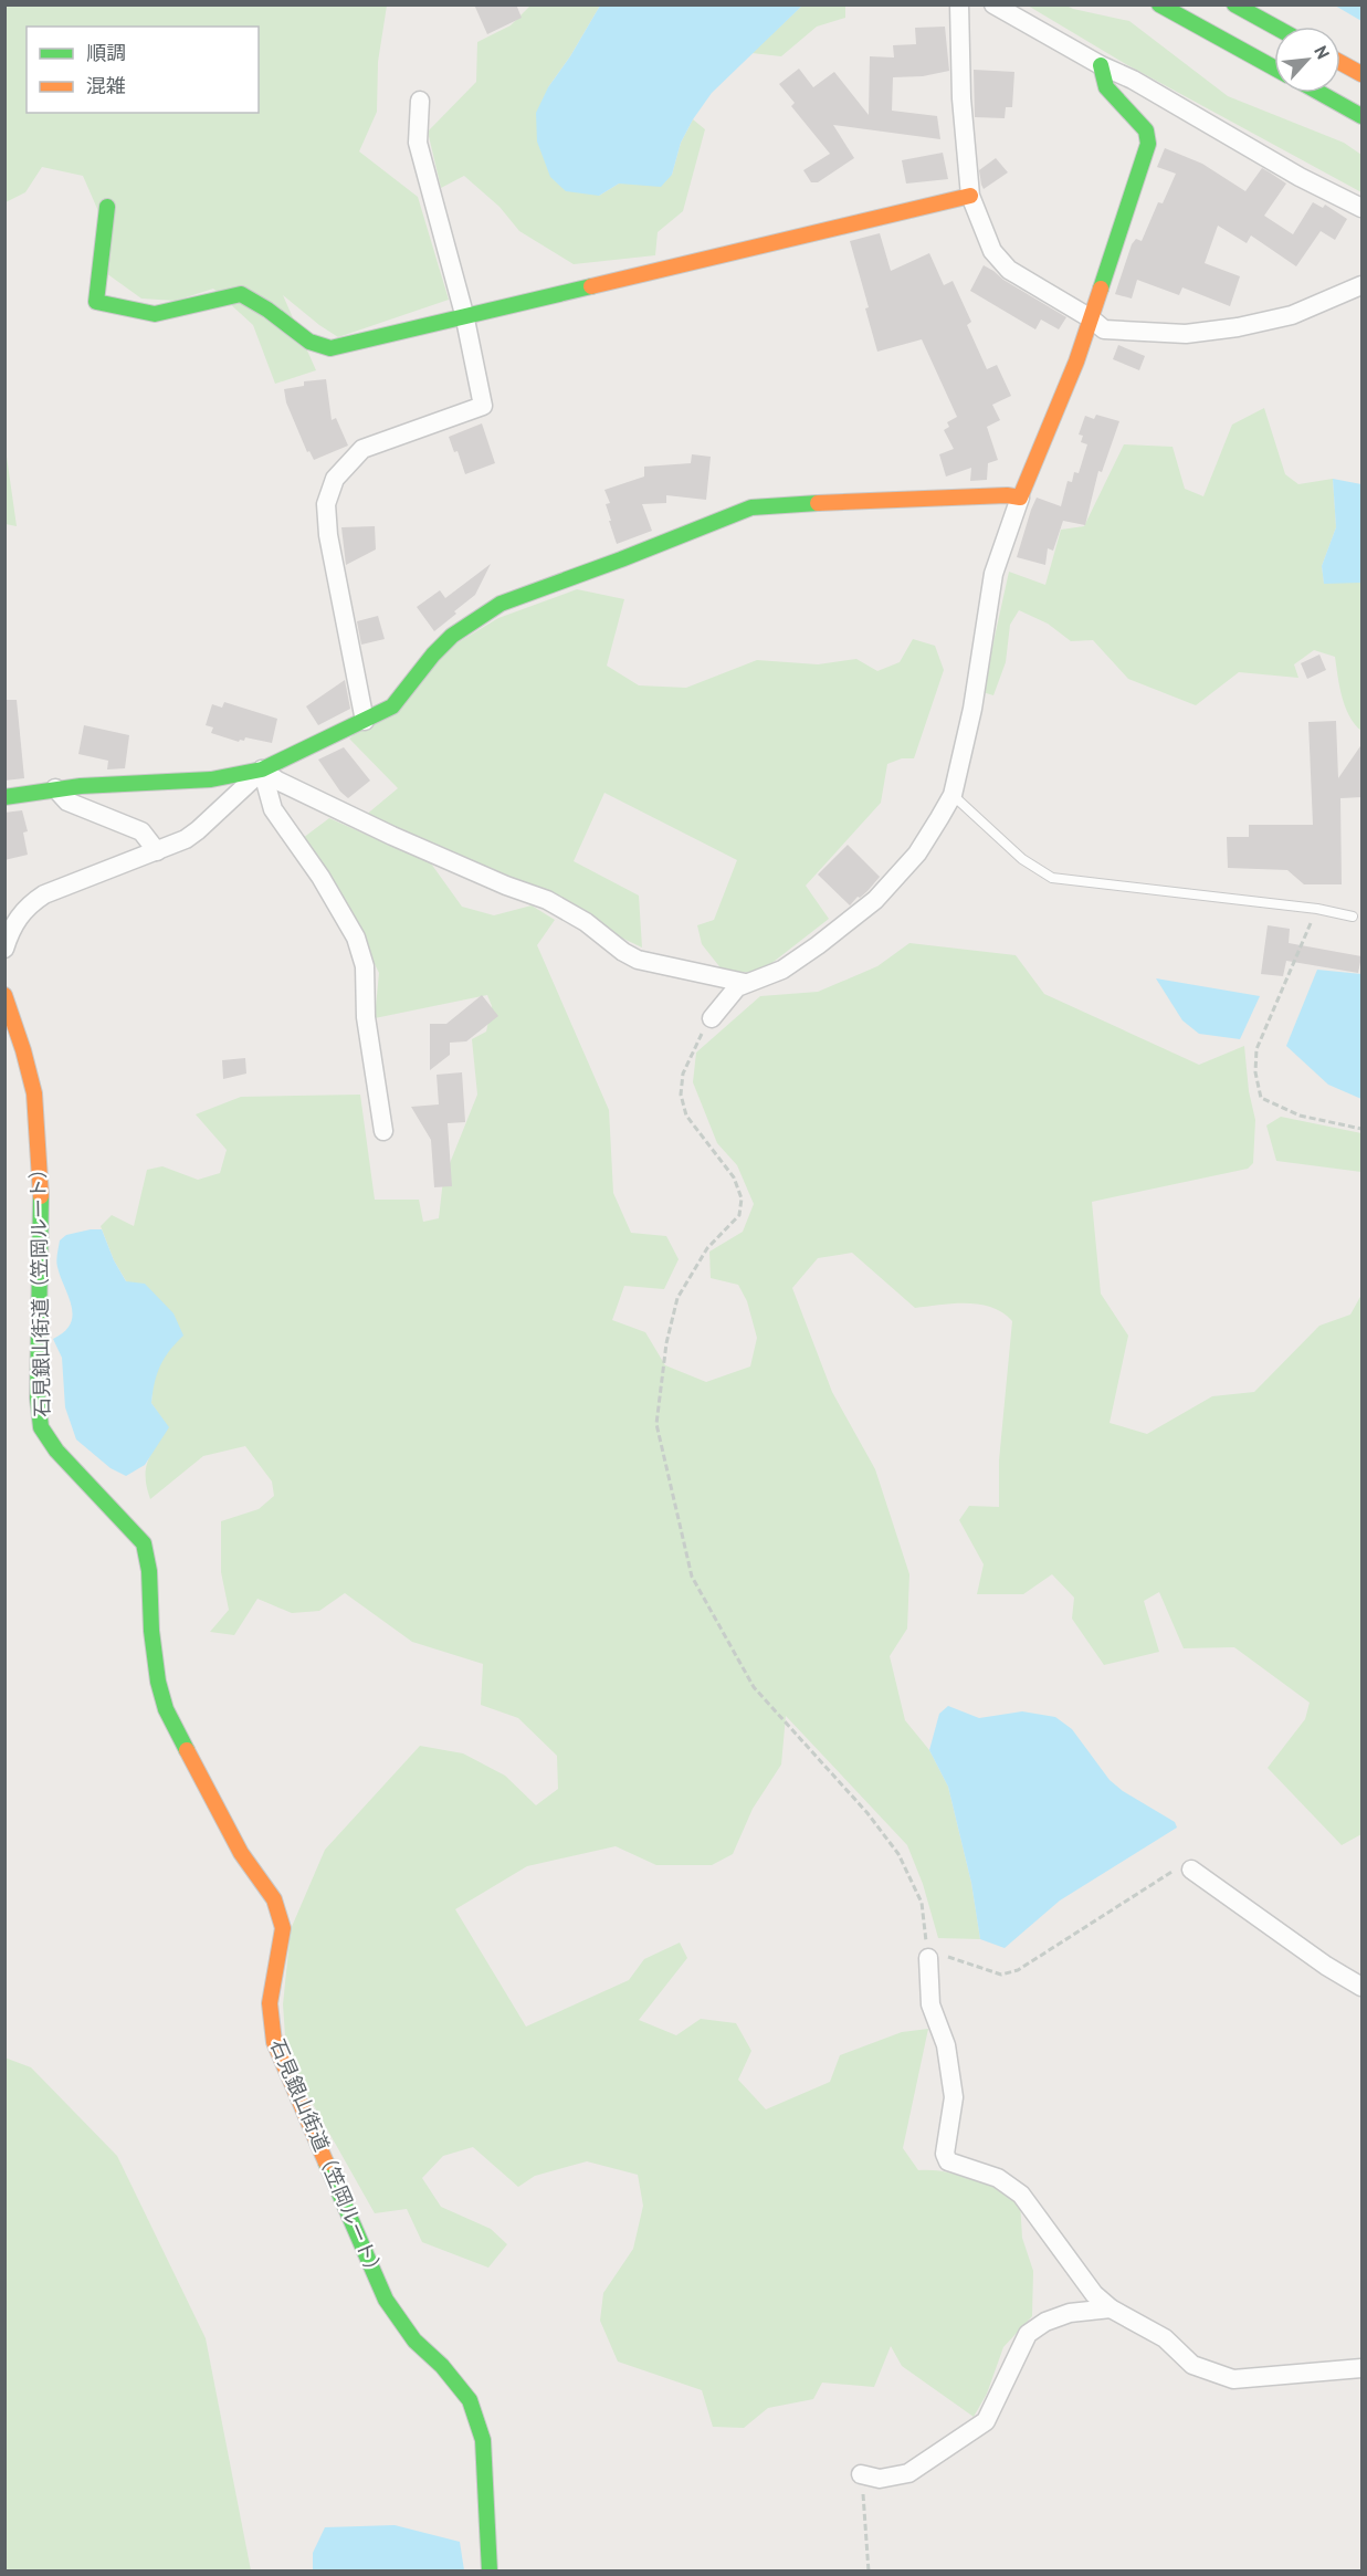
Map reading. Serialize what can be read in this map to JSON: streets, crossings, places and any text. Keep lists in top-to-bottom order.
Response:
{
  "streets": {
    "main road": ["石見銀山街道（笠岡ルート）"]
  },
  "legend": ["順調", "混雑"],
  "north": "top right"
}
